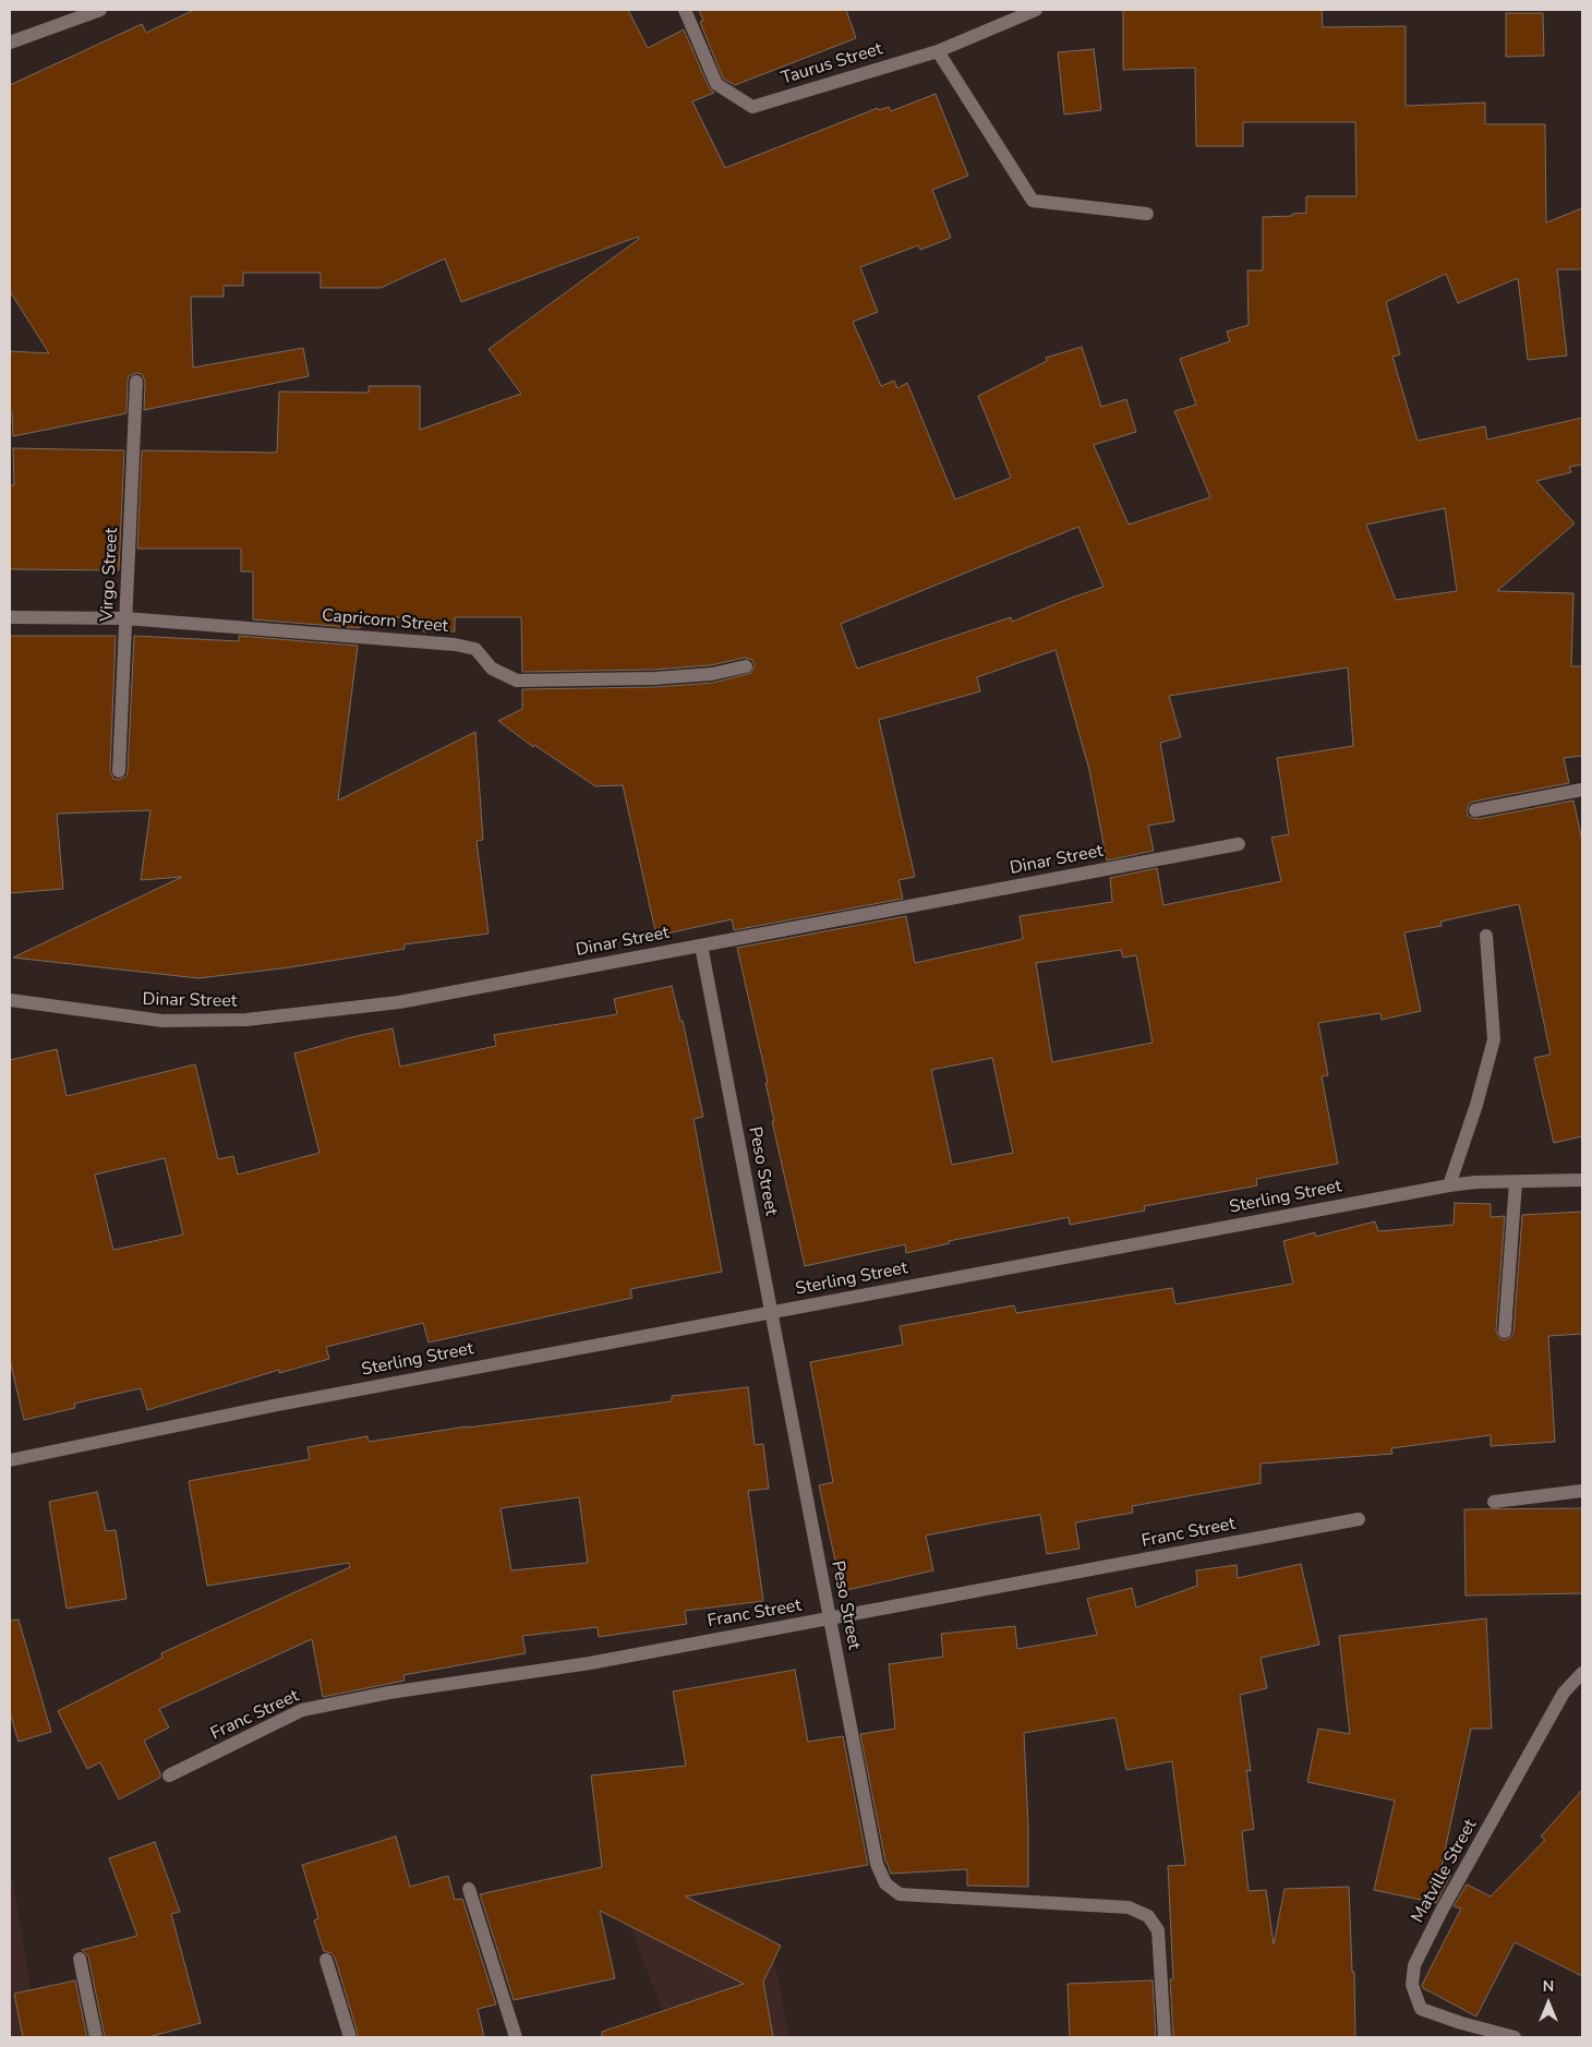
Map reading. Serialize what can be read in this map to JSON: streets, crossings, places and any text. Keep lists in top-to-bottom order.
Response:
{
  "streets": {
    "street": [
      "Taurus Street",
      "Virgo Street",
      "Capricorn Street",
      "Dinar Street",
      "Peso Street",
      "Sterling Street",
      "Franc Street",
      "Matville Street"
    ]
  },
  "crossings": [
    ["Virgo Street", "Capricorn Street"],
    ["Dinar Street", "Peso Street"],
    ["Peso Street", "Sterling Street"],
    ["Peso Street", "Franc Street"]
  ],
  "north": "top"
}
